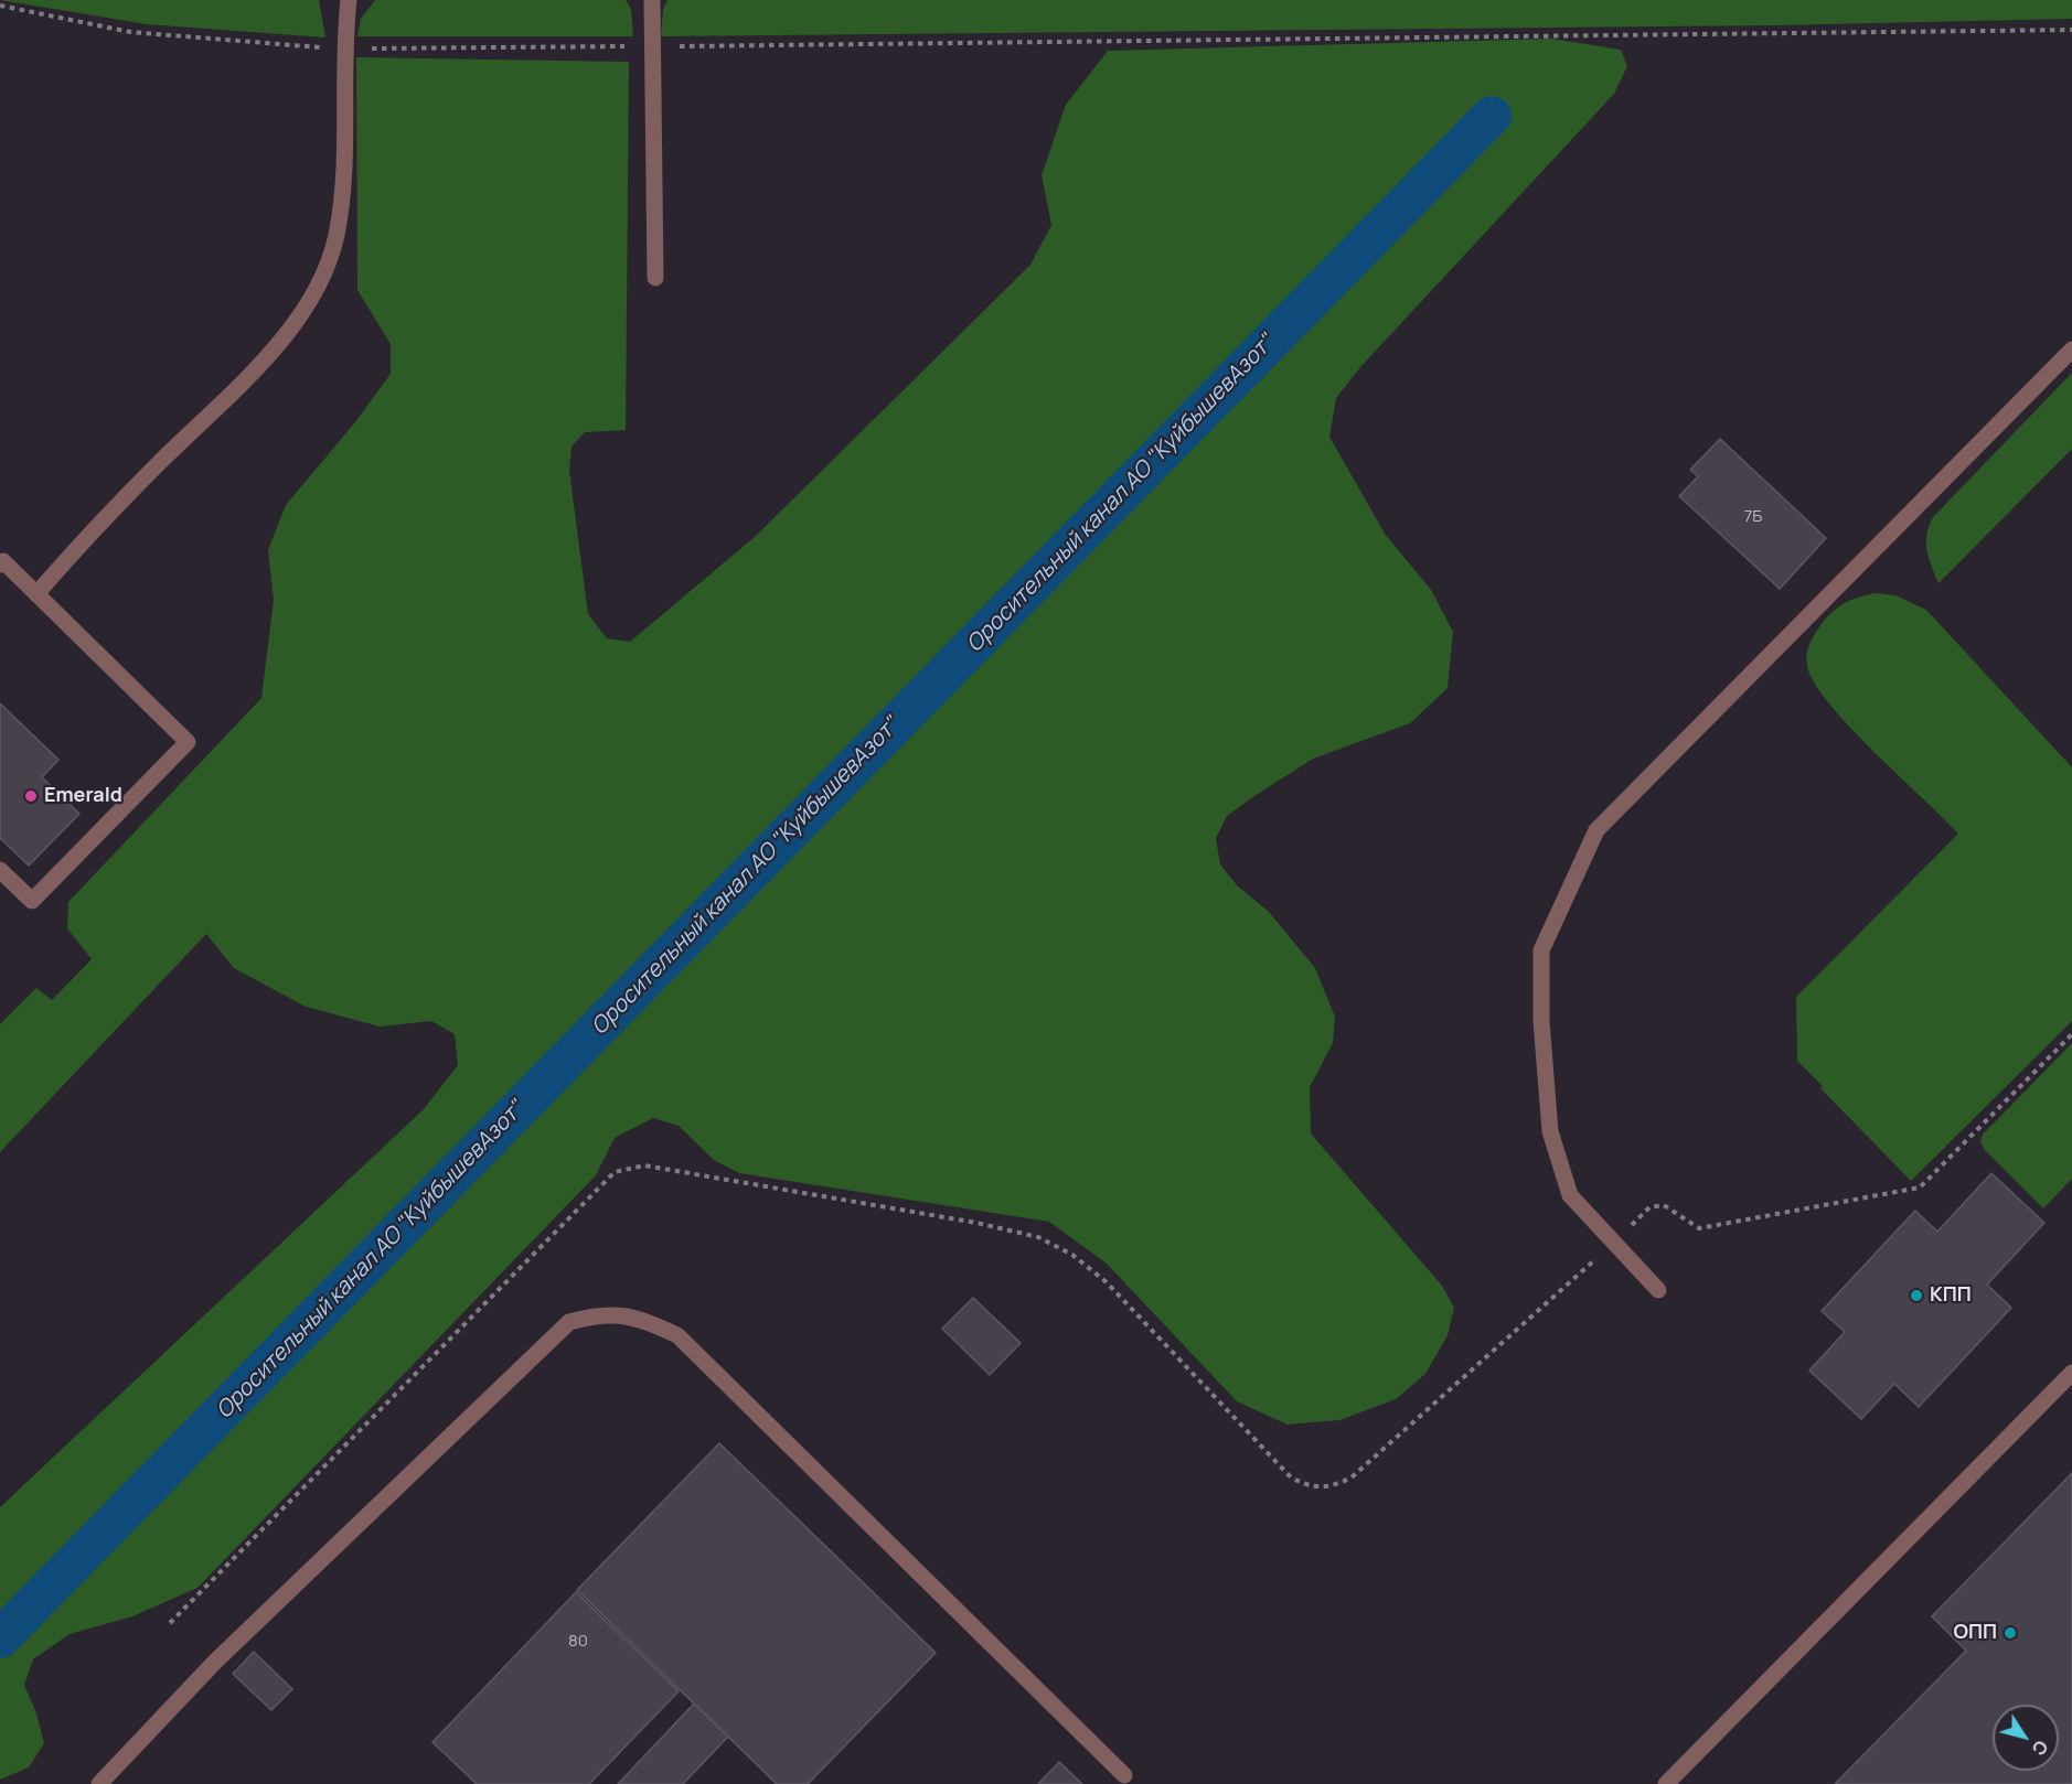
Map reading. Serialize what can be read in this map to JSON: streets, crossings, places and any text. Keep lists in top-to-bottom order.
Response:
{
  "water": ["Оросительный канал АО \"КуйбышевАзот\""],
  "places": ["Emerald", "КПП", "ОПП"],
  "house_numbers": ["7Б", "80"],
  "north": "bottom right"
}
